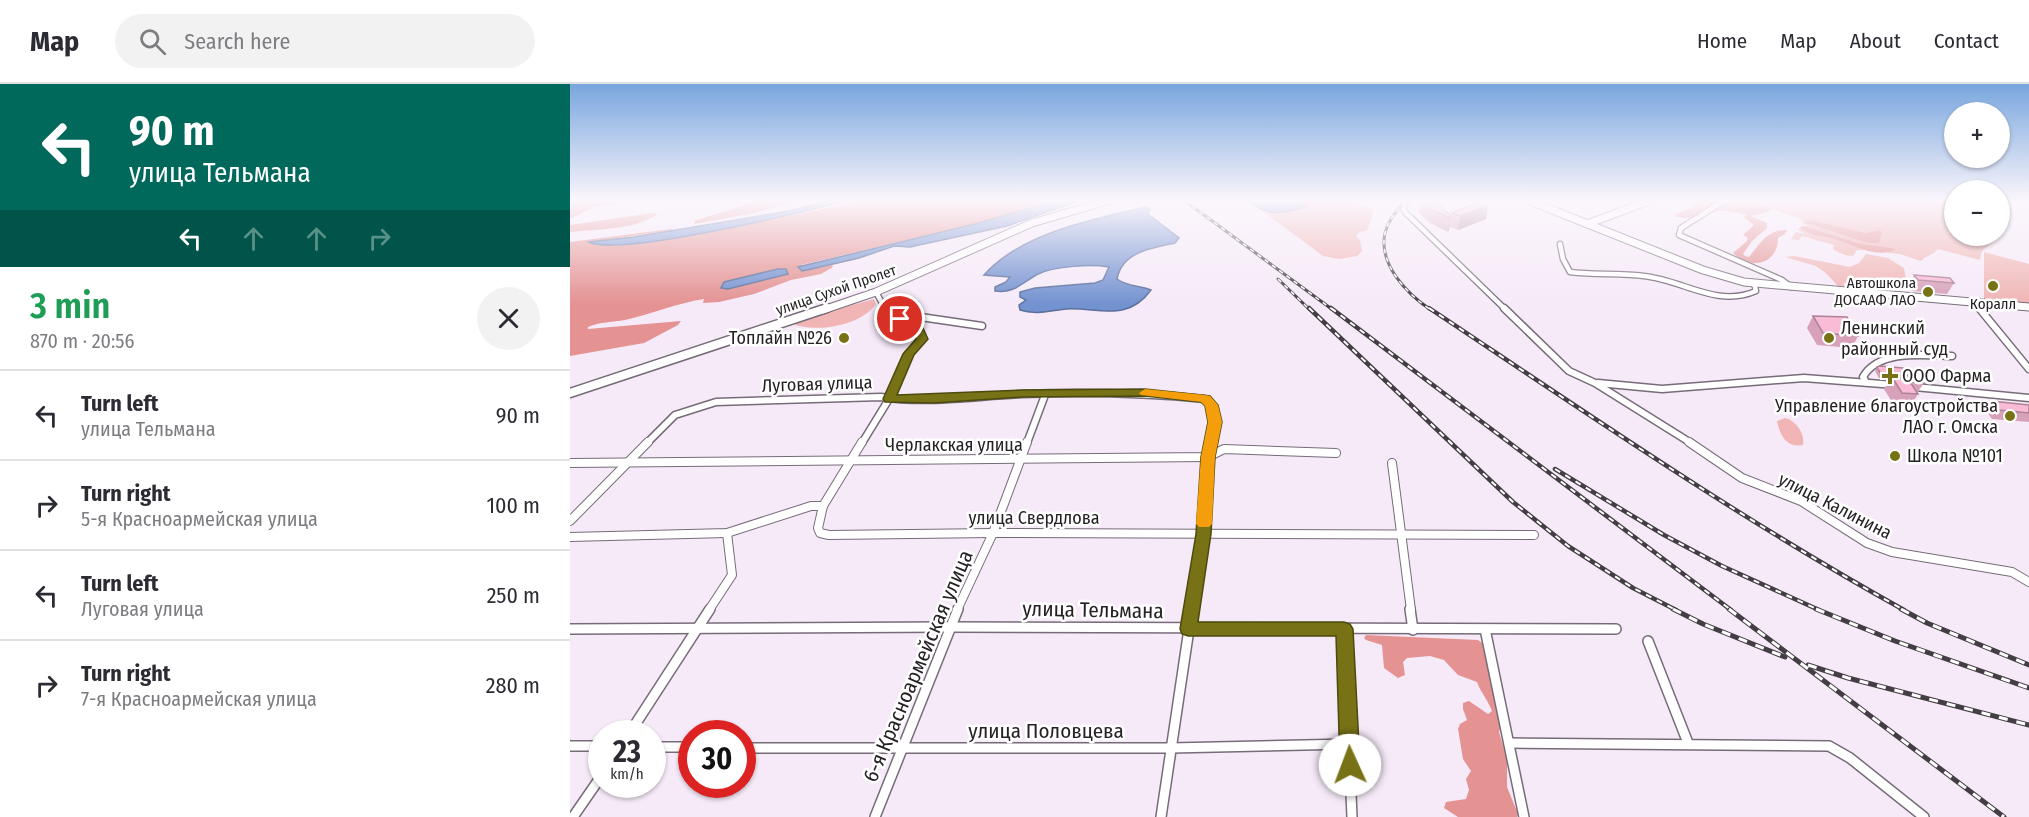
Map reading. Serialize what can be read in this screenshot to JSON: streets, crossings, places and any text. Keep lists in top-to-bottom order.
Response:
{
  "streets": {
    "main road": ["улица Сухой Пролет"],
    "street": [
      "Луговая улица",
      "Черлакская улица",
      "улица Калинина",
      "улица Свердлова",
      "улица Тельмана",
      "6-я Красноармейская улица",
      "улица Половцева"
    ]
  },
  "crossings": [
    ["Луговая улица", "Черлакская улица"],
    ["Луговая улица", "6-я Красноармейская улица"],
    ["Черлакская улица", "6-я Красноармейская улица"],
    ["улица Свердлова", "6-я Красноармейская улица"],
    ["улица Тельмана", "6-я Красноармейская улица"],
    ["6-я Красноармейская улица", "улица Половцева"]
  ],
  "places": {
    "other": [
      "Коралл",
      "Автошкола ДОСААФ ЛАО",
      "Топлайн №26",
      "Ленинский районный суд",
      "Управление благоустройства ЛАО г. Омска",
      "Школа №101"
    ],
    "health": ["ООО Фарма"]
  },
  "page": {
    "header": "Map",
    "search": "Search here",
    "nav": [
      "Home",
      "Map",
      "About",
      "Contact"
    ],
    "turn": ["90 m", "улица Тельмана"],
    "map_buttons": ["+", "−"],
    "heading": ["3 min", "870 m · 20:56"],
    "list": [
      {
        "name": "Turn left",
        "note": "улица Тельмана",
        "value": "90 m"
      },
      {
        "name": "Turn right",
        "note": "5-я Красноармейская улица",
        "value": "100 m"
      },
      {
        "name": "Turn left",
        "note": "Луговая улица",
        "value": "250 m"
      },
      {
        "name": "Turn right",
        "note": "7-я Красноармейская улица",
        "value": "280 m"
      }
    ],
    "speed": "23 km/h",
    "limit": "30"
  }
}
